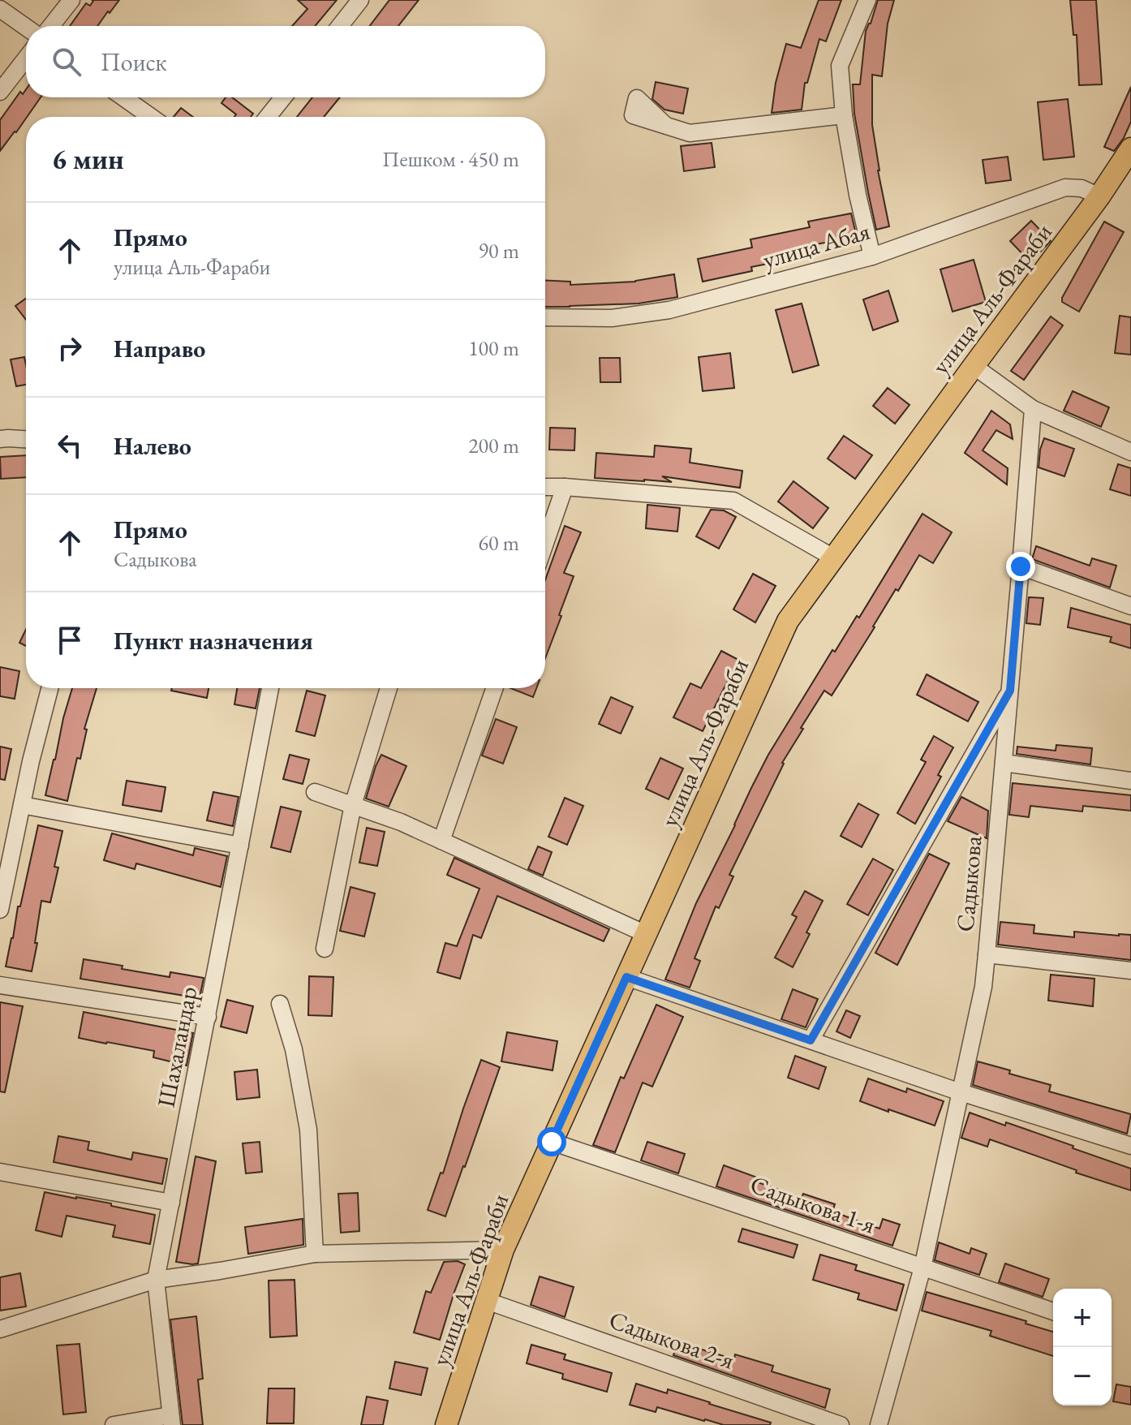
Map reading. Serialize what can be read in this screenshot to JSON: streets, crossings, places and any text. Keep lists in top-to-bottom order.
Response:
{
  "streets": {
    "main road": ["улица Аль-Фараби"],
    "street": [
      "улица Абая",
      "Садыкова",
      "Шахаландар",
      "Садыкова 1-я",
      "Садыкова 2-я"
    ]
  },
  "crossings": [
    ["улица Абая", "улица Аль-Фараби"],
    ["улица Аль-Фараби", "Садыкова 1-я"],
    ["улица Аль-Фараби", "Садыкова 2-я"],
    ["Садыкова", "Садыкова 1-я"]
  ],
  "page": {
    "search": "Поиск",
    "heading": ["6 мин", "Пешком · 450 m"],
    "list": [
      ["Прямо", "улица Аль-Фараби", "90 m"],
      ["Направо", "100 m"],
      ["Налево", "200 m"],
      ["Прямо", "Садыкова", "60 m"],
      "Пункт назначения"
    ],
    "map_buttons": ["+", "−"]
  }
}
